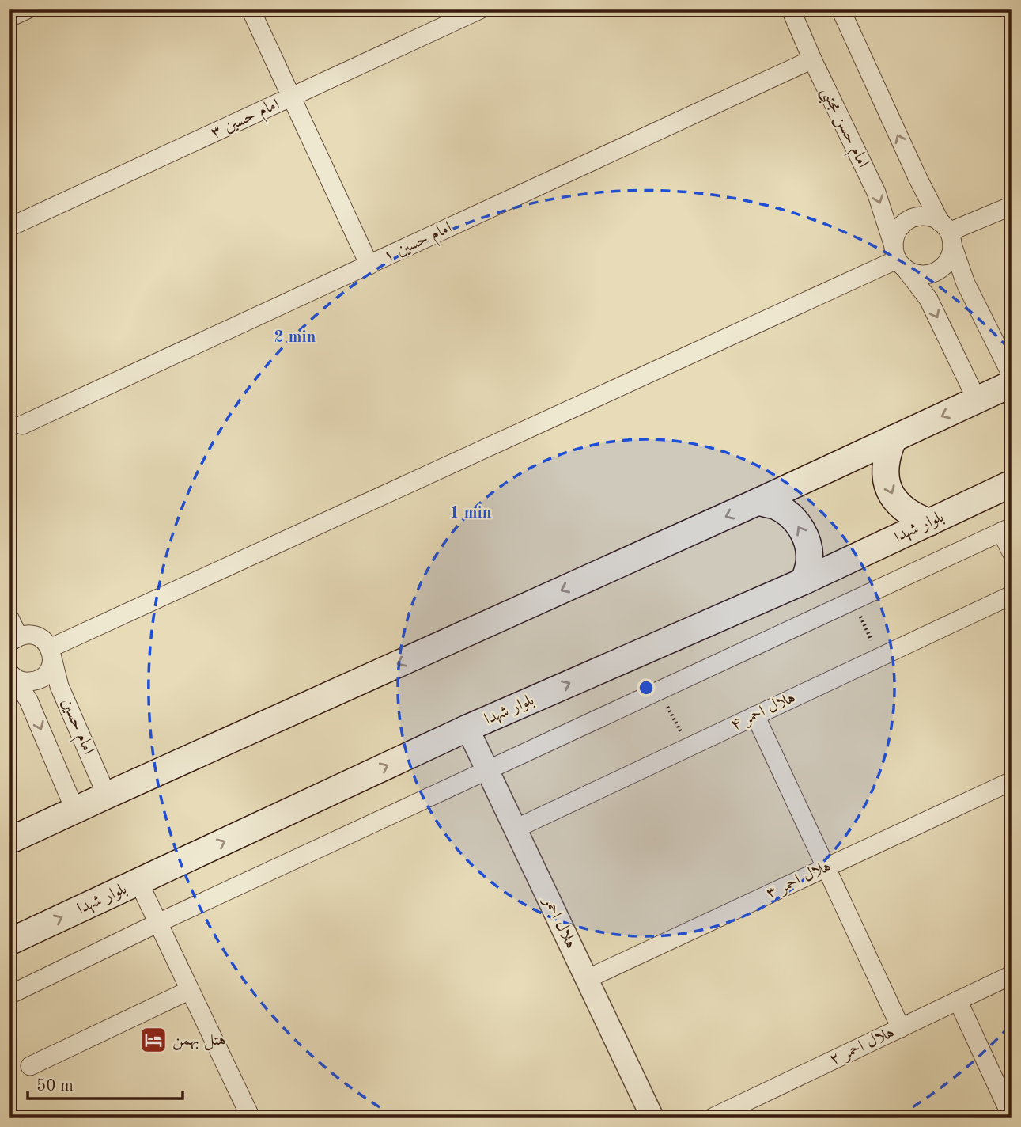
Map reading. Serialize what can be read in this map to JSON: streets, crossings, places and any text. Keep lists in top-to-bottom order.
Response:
{
  "streets": {
    "main road": ["بلوار شهدا"],
    "street": [
      "امام حسین ۳",
      "امام حسن مجتبی",
      "امام حسین ۱",
      "هلال احمر ۴",
      "امام حسین",
      "هلال احمر ۳",
      "هلال احمر",
      "هلال احمر ۲"
    ]
  },
  "crossings": [
    ["امام حسن مجتبی", "امام حسین ۱"],
    ["بلوار شهدا", "هلال احمر"],
    ["هلال احمر ۴", "هلال احمر"],
    ["هلال احمر ۳", "هلال احمر"]
  ],
  "places": {
    "hotel": ["هتل بهمن"]
  },
  "scale_bar": "50 m",
  "rings": ["2 min", "1 min"]
}
